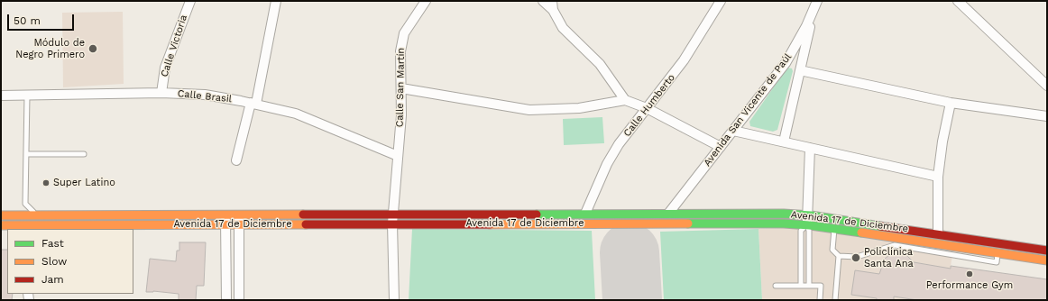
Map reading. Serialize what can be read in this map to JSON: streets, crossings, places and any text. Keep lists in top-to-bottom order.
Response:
{
  "streets": {
    "street": [
      "Calle Victoria",
      "Calle San Martín",
      "Calle Brasil",
      "Calle Humberto",
      "Avenida San Vicente de Paúl",
      "Avenida 17 de Diciembre"
    ]
  },
  "crossings": [
    ["Calle Victoria", "Calle Brasil"],
    ["Calle San Martín", "Calle Brasil"],
    ["Calle San Martín", "Avenida 17 de Diciembre"],
    ["Calle Humberto", "Avenida 17 de Diciembre"],
    ["Avenida San Vicente de Paúl", "Avenida 17 de Diciembre"]
  ],
  "places": [
    "Módulo de Negro Primero",
    "Super Latino",
    "Policlínica Santa Ana",
    "Performance Gym"
  ],
  "legend": ["Fast", "Slow", "Jam"],
  "scale_bar": "50 m"
}
